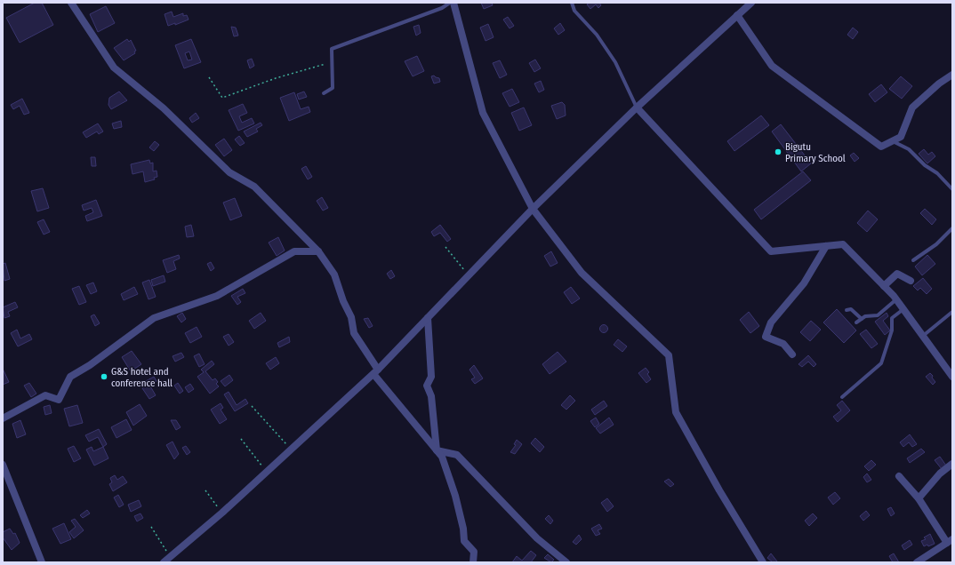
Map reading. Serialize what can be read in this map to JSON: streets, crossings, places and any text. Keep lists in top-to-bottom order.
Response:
{
  "places": ["Bigutu Primary School", "G&S hotel and conference hall"]
}
